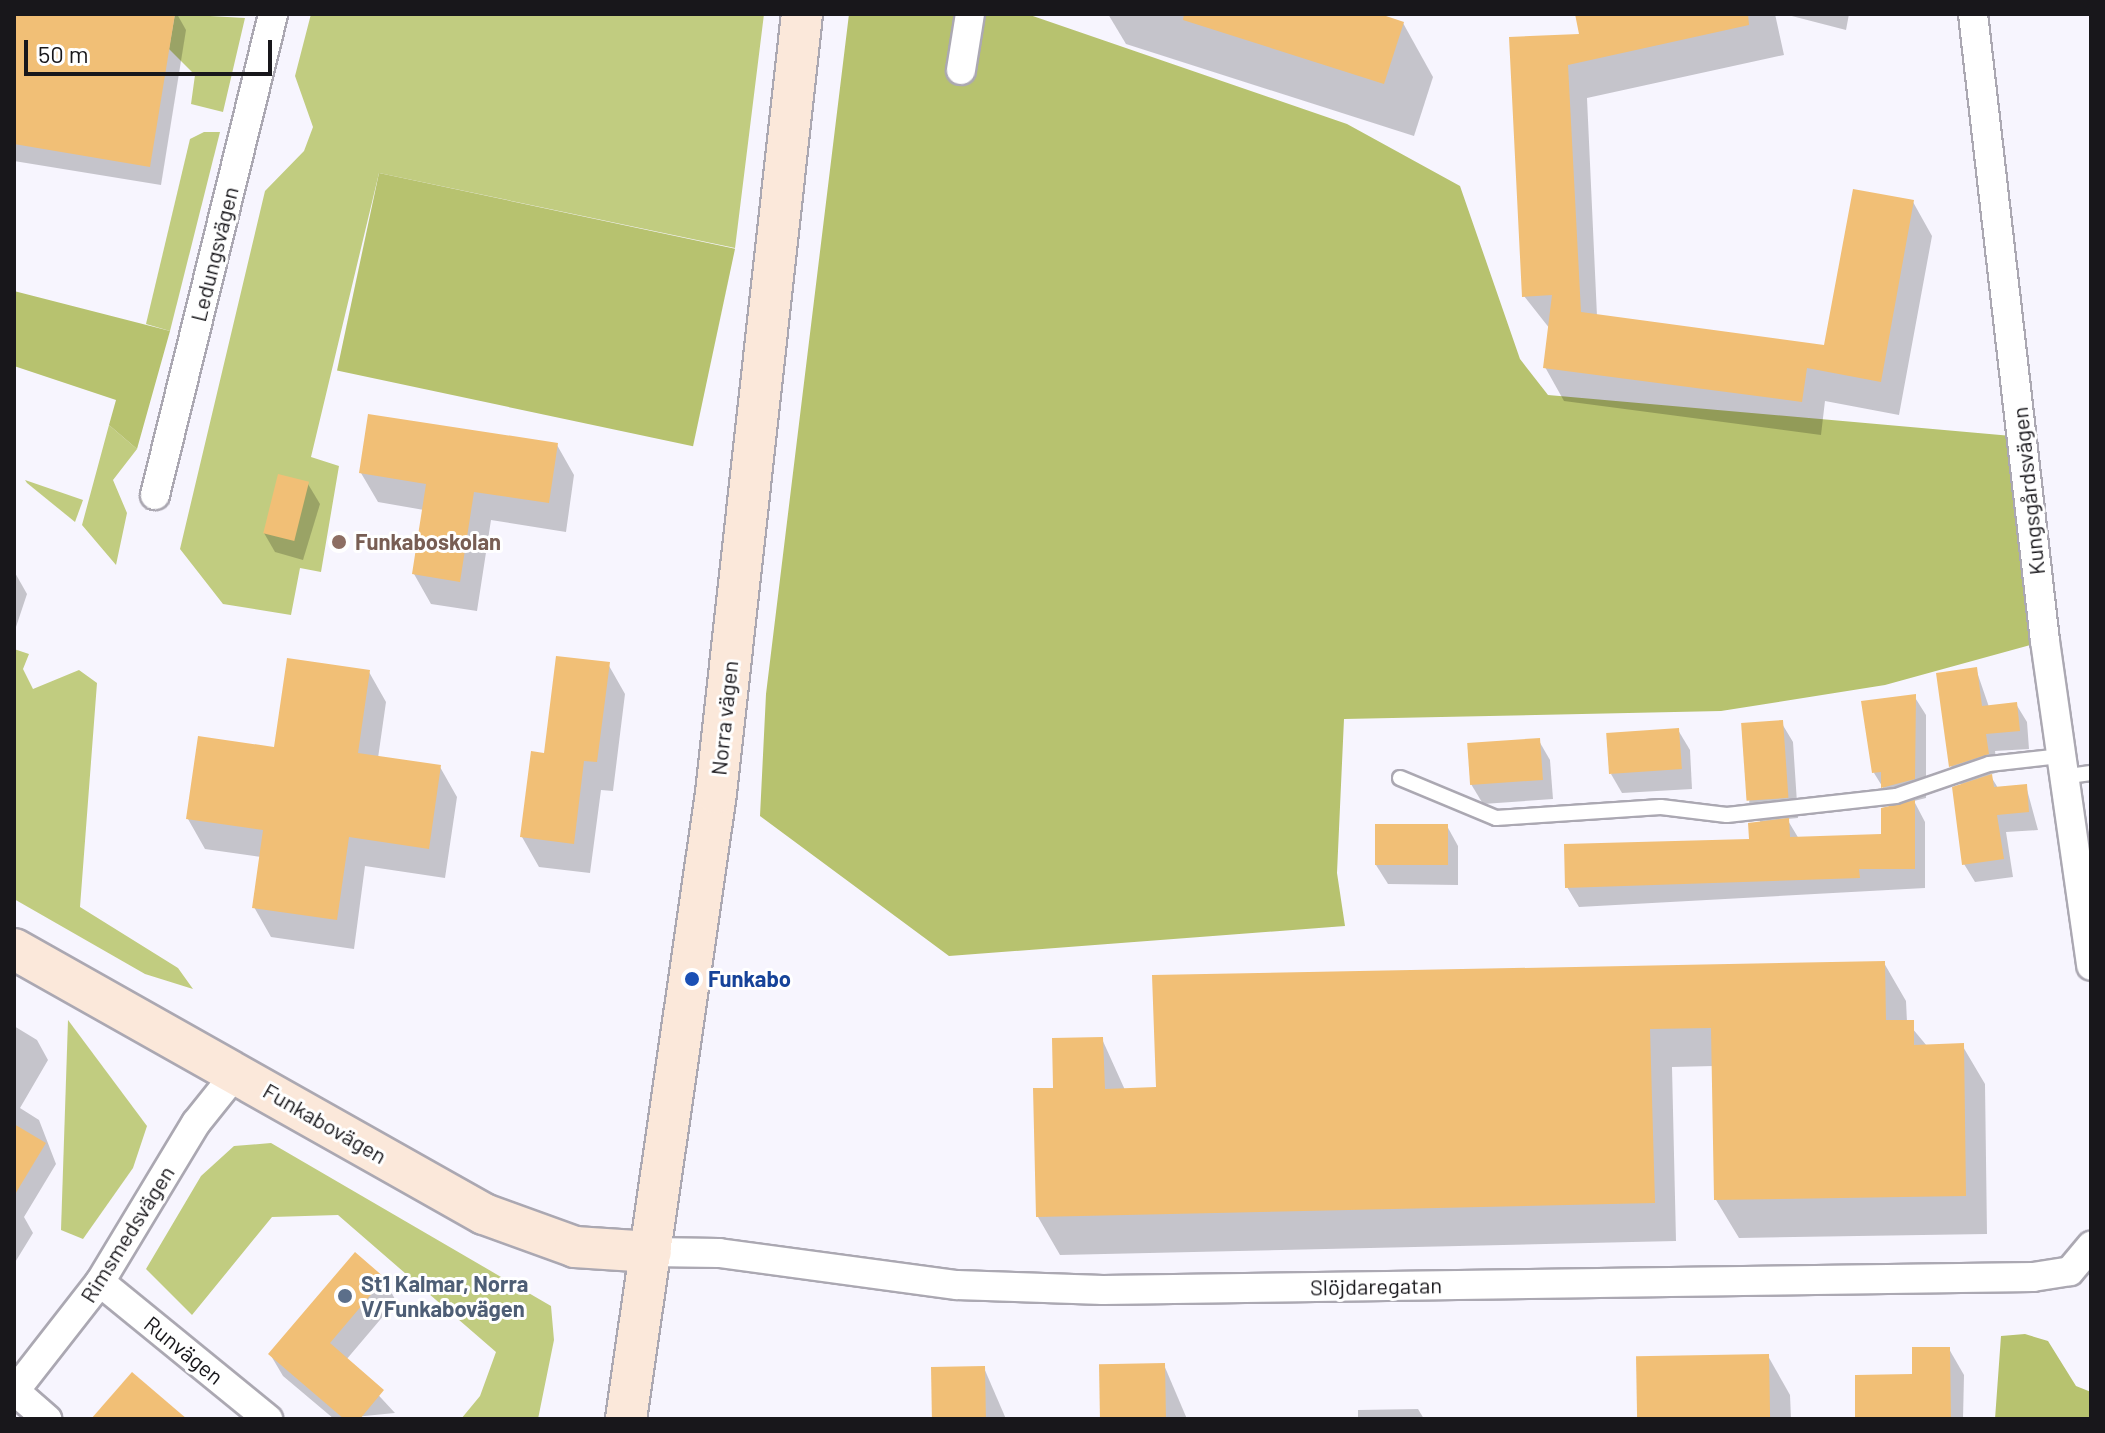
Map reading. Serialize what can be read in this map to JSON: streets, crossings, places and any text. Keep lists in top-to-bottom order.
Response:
{
  "streets": {
    "main road": ["Norra vägen", "Funkabovägen"],
    "street": [
      "Ledungsvägen",
      "Kungsgårdsvägen",
      "Rimsmedsvägen",
      "Slöjdaregatan",
      "Runvägen"
    ]
  },
  "crossings": [
    ["Norra vägen", "Funkabovägen"],
    ["Norra vägen", "Slöjdaregatan"],
    ["Funkabovägen", "Rimsmedsvägen"],
    ["Funkabovägen", "Slöjdaregatan"],
    ["Rimsmedsvägen", "Runvägen"]
  ],
  "places": ["Funkaboskolan", "Funkabo", "St1 Kalmar, Norra V/Funkabovägen"],
  "scale_bar": "50 m"
}
